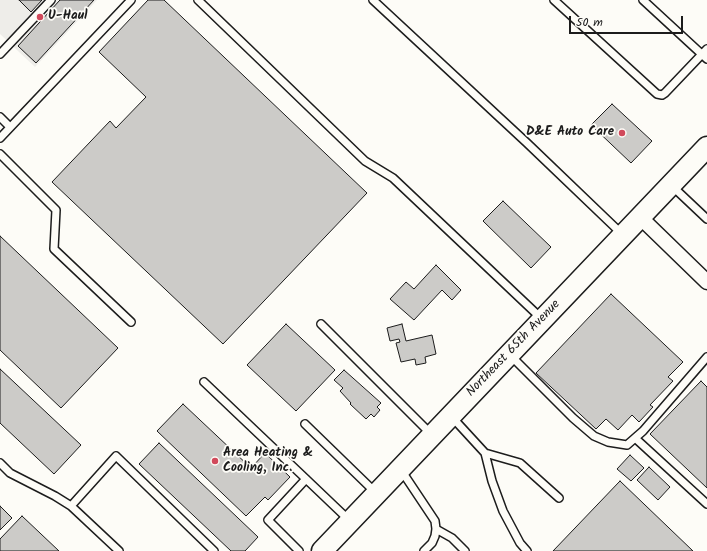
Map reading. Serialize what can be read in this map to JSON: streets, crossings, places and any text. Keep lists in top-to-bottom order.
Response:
{
  "streets": {
    "street": ["Northeast 65th Avenue"]
  },
  "places": ["U-Haul", "D&E Auto Care", "Area Heating & Cooling, Inc."],
  "scale_bar": "50 m"
}
